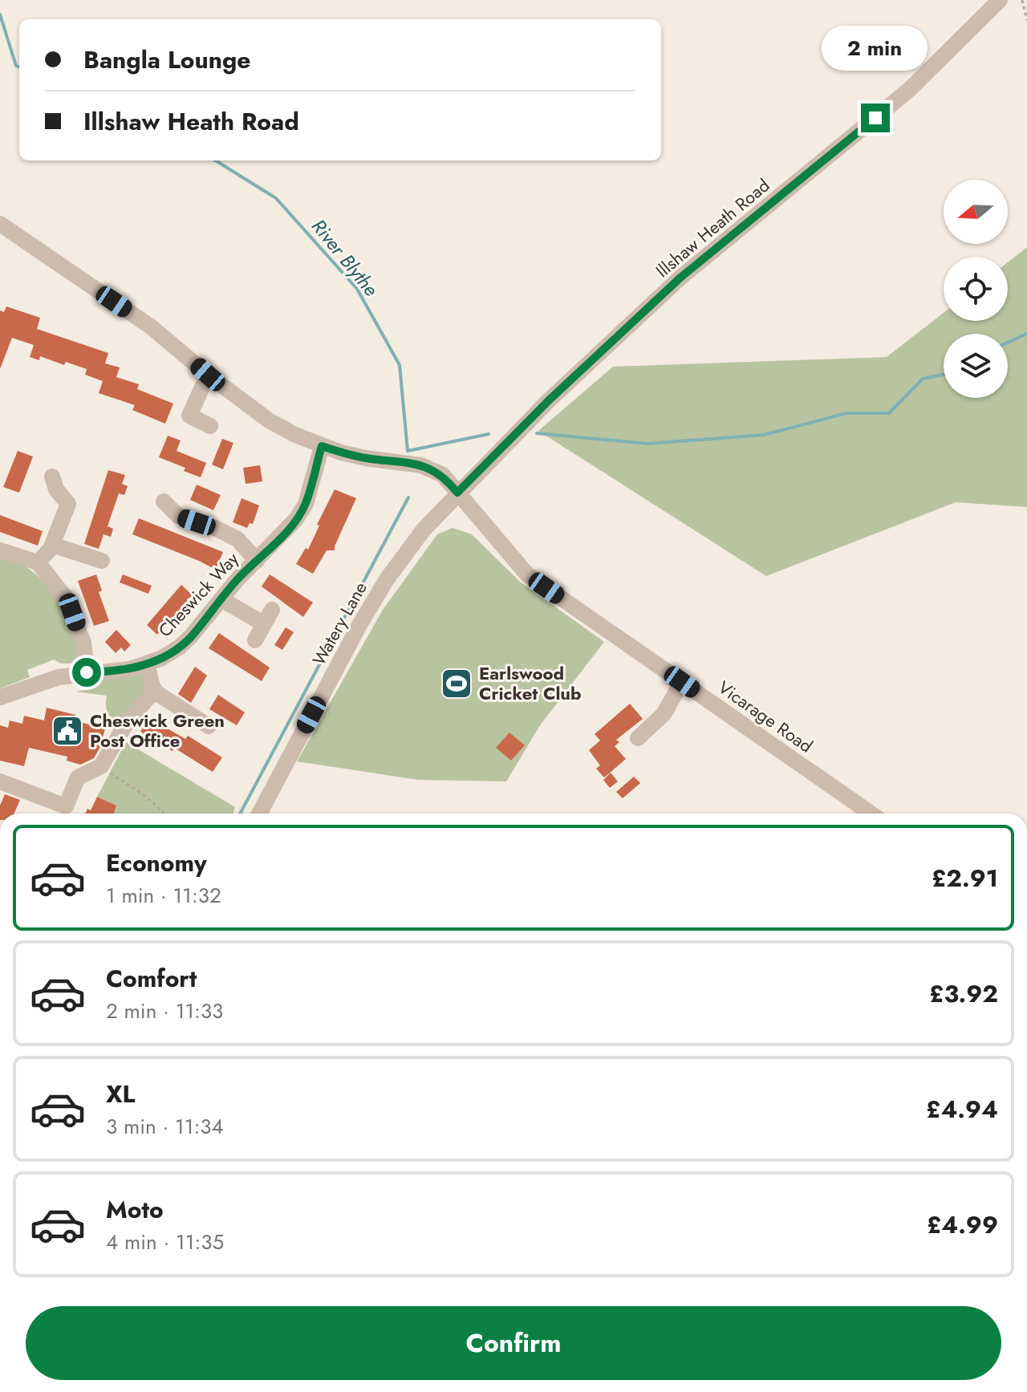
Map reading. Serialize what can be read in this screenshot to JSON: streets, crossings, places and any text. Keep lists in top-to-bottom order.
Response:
{
  "streets": {
    "street": [
      "Illshaw Heath Road",
      "Cheswick Way",
      "Watery Lane",
      "Vicarage Road"
    ]
  },
  "crossings": [
    ["Illshaw Heath Road", "Watery Lane"],
    ["Illshaw Heath Road", "Vicarage Road"],
    ["Cheswick Way", "Vicarage Road"],
    ["Watery Lane", "Vicarage Road"]
  ],
  "water": ["River Blythe"],
  "places": {
    "sports": ["Earlswood Cricket Club"],
    "public building": ["Cheswick Green Post Office"]
  },
  "north": "left",
  "page": {
    "banner": ["Bangla Lounge", "Illshaw Heath Road"],
    "bubble": "2 min",
    "list": [
      {
        "name": "Economy",
        "note": "1 min · 11:32",
        "value": "£2.91"
      },
      {
        "name": "Comfort",
        "note": "2 min · 11:33",
        "value": "£3.92"
      },
      {
        "name": "XL",
        "note": "3 min · 11:34",
        "value": "£4.94"
      },
      {
        "name": "Moto",
        "note": "4 min · 11:35",
        "value": "£4.99"
      }
    ],
    "buttons": "Confirm"
  }
}
